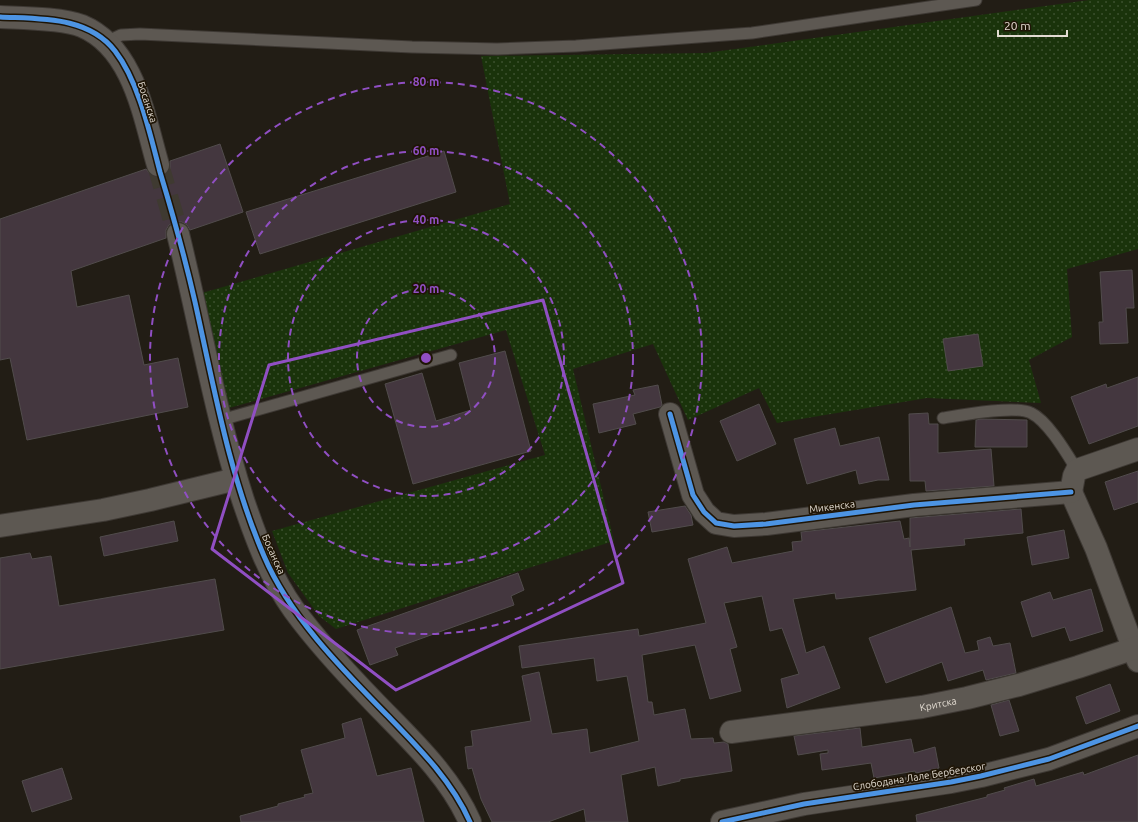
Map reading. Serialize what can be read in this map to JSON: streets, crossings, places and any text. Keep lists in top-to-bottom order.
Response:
{
  "streets": {
    "street": [
      "Босанска",
      "Микенска",
      "Критска",
      "Слободана Лале Берберског"
    ]
  },
  "scale_bar": "20 m",
  "rings": [
    "80 m",
    "60 m",
    "40 m",
    "20 m"
  ]
}
